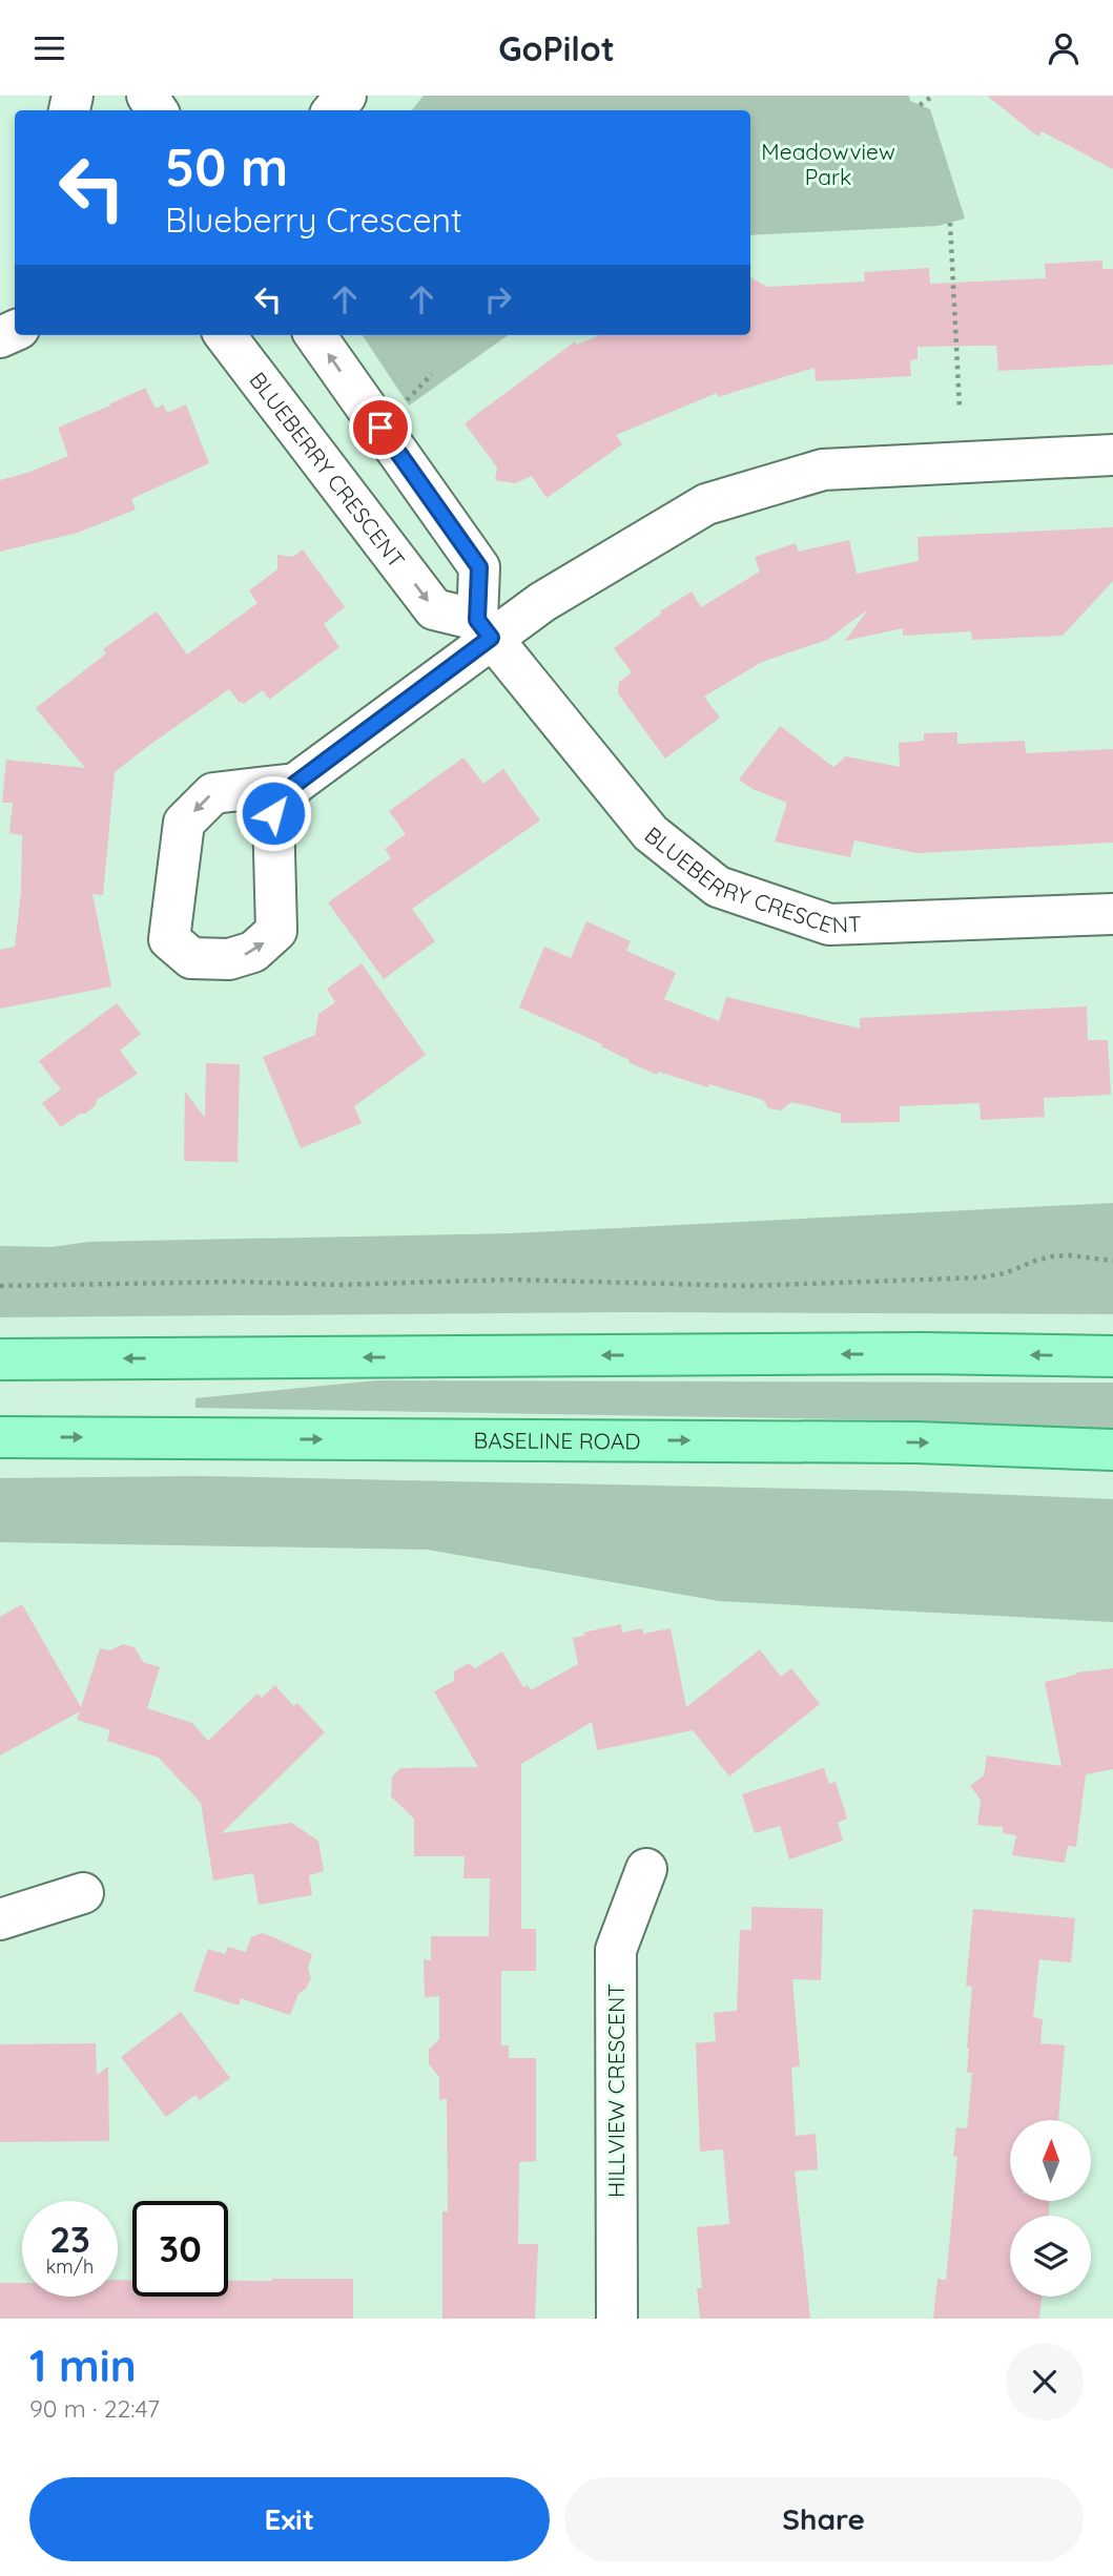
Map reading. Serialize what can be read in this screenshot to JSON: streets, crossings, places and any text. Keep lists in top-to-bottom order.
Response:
{
  "streets": {
    "main road": ["BASELINE ROAD"],
    "street": ["BLUEBERRY CRESCENT", "HILLVIEW CRESCENT"]
  },
  "parks": ["Meadowview Park"],
  "north": "top",
  "page": {
    "header": "GoPilot",
    "turn": ["50 m", "Blueberry Crescent"],
    "speed": "23 km/h",
    "limit": "30",
    "heading": ["1 min", "90 m · 22:47"],
    "buttons": ["Exit", "Share"]
  }
}
